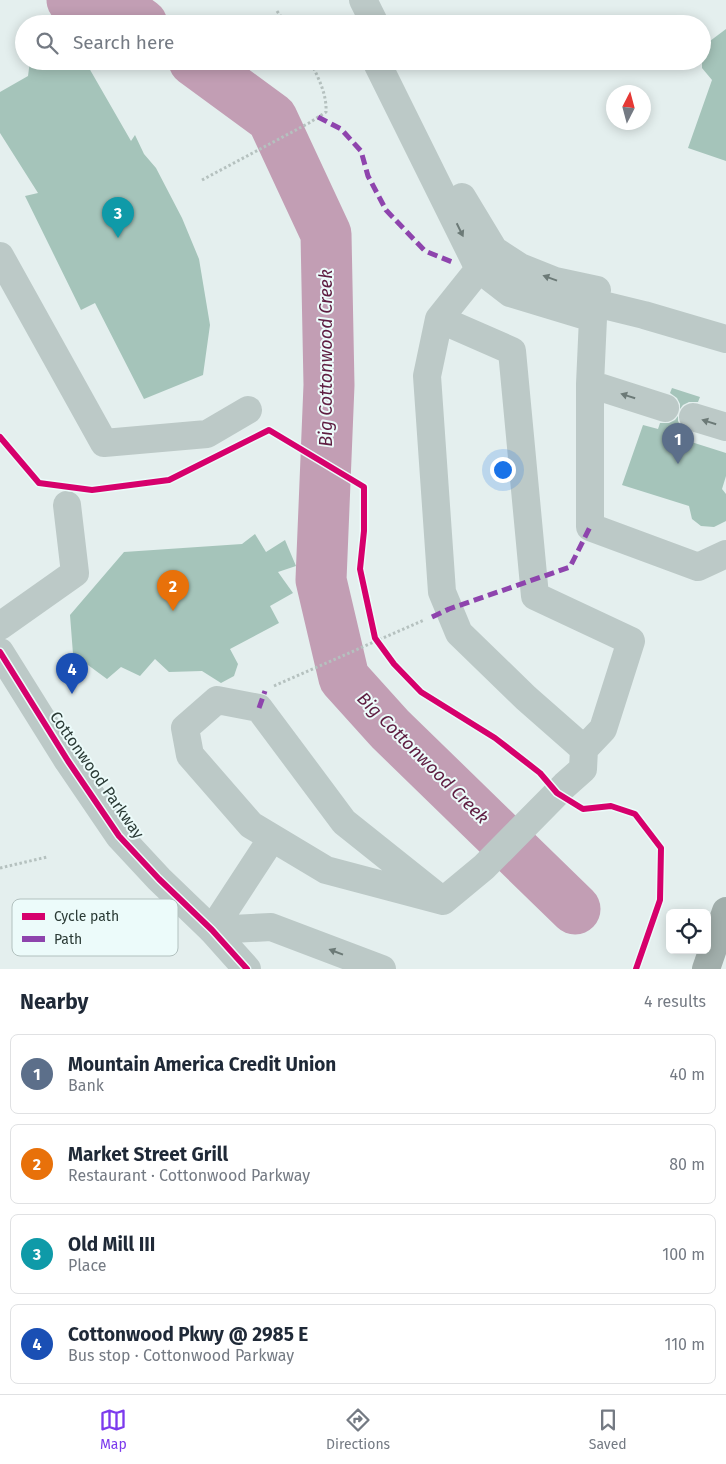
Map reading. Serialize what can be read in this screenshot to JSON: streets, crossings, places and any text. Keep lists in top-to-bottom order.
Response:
{
  "streets": {
    "street": ["Cottonwood Parkway"]
  },
  "water": ["Big Cottonwood Creek"],
  "legend": ["Cycle path", "Path"],
  "north": "top",
  "page": {
    "search": "Search here",
    "pins": [
      "3",
      "1",
      "2",
      "4"
    ],
    "heading": ["Nearby", "4 results"],
    "list": [
      {
        "mark": "1",
        "name": "Mountain America Credit Union",
        "note": "Bank",
        "value": "40 m"
      },
      {
        "mark": "2",
        "name": "Market Street Grill",
        "note": "Restaurant · Cottonwood Parkway",
        "value": "80 m"
      },
      {
        "mark": "3",
        "name": "Old Mill III",
        "note": "Place",
        "value": "100 m"
      },
      {
        "mark": "4",
        "name": "Cottonwood Pkwy @ 2985 E",
        "note": "Bus stop · Cottonwood Parkway",
        "value": "110 m"
      }
    ],
    "nav": ["Map", "Directions", "Saved"]
  }
}
